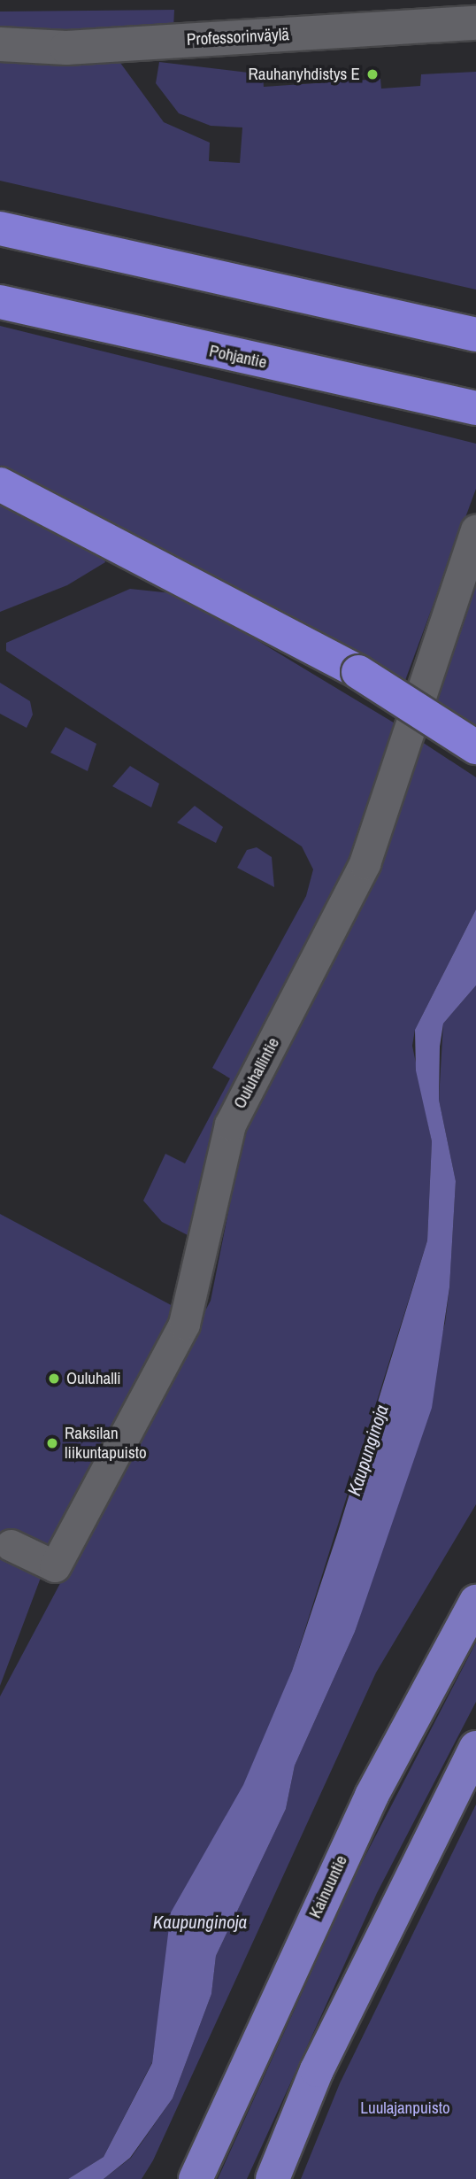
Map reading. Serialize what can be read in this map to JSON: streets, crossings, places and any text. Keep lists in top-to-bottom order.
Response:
{
  "streets": {
    "highway": ["Pohjantie", "Kainuuntie"],
    "street": ["Professorinväylä", "Ouluhallintie"]
  },
  "water": ["Kaupunginoja"],
  "parks": ["Luulajanpuisto"],
  "places": ["Rauhanyhdistys E", "Ouluhalli", "Raksilan liikuntapuisto"]
}
